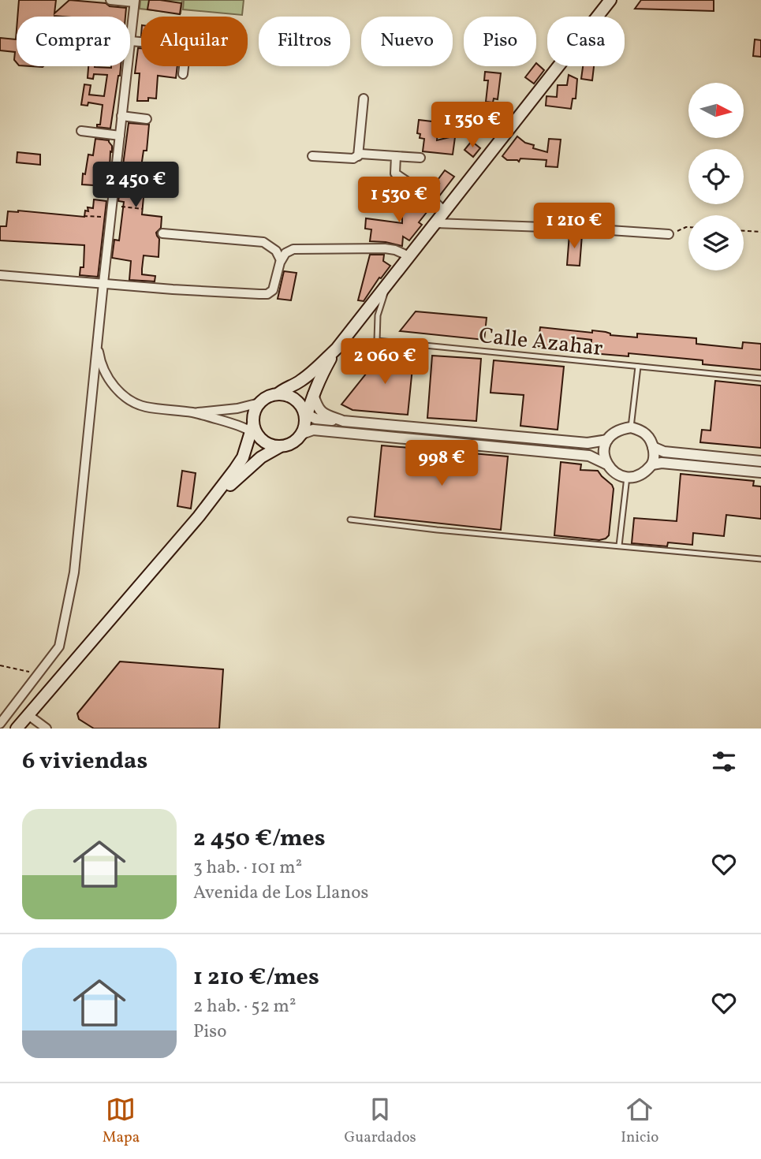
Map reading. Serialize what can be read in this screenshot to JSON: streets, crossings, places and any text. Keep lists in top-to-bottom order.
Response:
{
  "streets": {
    "lane": ["Calle Azahar"]
  },
  "north": "right",
  "page": {
    "chip": [
      "Comprar",
      "Alquilar",
      "Filtros",
      "Nuevo",
      "Piso",
      "Casa"
    ],
    "price": [
      "1 350 €",
      "2 450 €",
      "1 530 €",
      "1 210 €",
      "2 060 €",
      "998 €"
    ],
    "heading": "6 viviendas",
    "list": [
      {
        "name": "2 450 €/mes",
        "note": "3 hab. · 101 m² · Avenida de Los Llanos"
      },
      {
        "name": "1 210 €/mes",
        "note": "2 hab. · 52 m² · Piso"
      }
    ],
    "tabs": ["Mapa", "Guardados", "Inicio"]
  }
}
